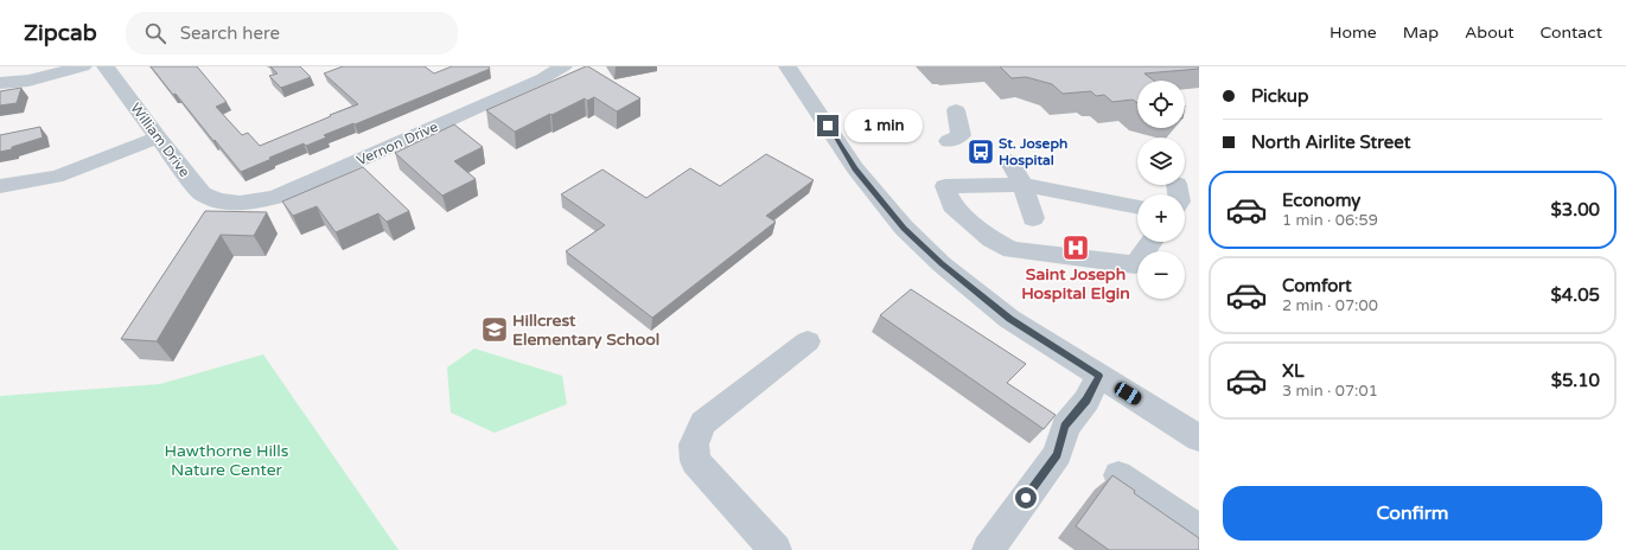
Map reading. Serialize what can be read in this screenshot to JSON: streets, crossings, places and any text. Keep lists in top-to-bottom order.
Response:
{
  "streets": {
    "street": ["William Drive", "Vernon Drive"]
  },
  "crossings": [
    ["William Drive", "Vernon Drive"]
  ],
  "parks": ["Hawthorne Hills Nature Center"],
  "places": {
    "bus stop": ["St. Joseph Hospital"],
    "hospital": ["Saint Joseph Hospital Elgin"],
    "school or university": ["Hillcrest Elementary School"]
  },
  "page": {
    "header": "Zipcab",
    "search": "Search here",
    "nav": [
      "Home",
      "Map",
      "About",
      "Contact"
    ],
    "banner": ["Pickup", "North Airlite Street"],
    "map_buttons": ["+", "−"],
    "bubble": "1 min",
    "list": [
      {
        "name": "Economy",
        "note": "1 min · 06:59",
        "value": "$3.00"
      },
      {
        "name": "Comfort",
        "note": "2 min · 07:00",
        "value": "$4.05"
      },
      {
        "name": "XL",
        "note": "3 min · 07:01",
        "value": "$5.10"
      }
    ],
    "buttons": "Confirm"
  }
}
